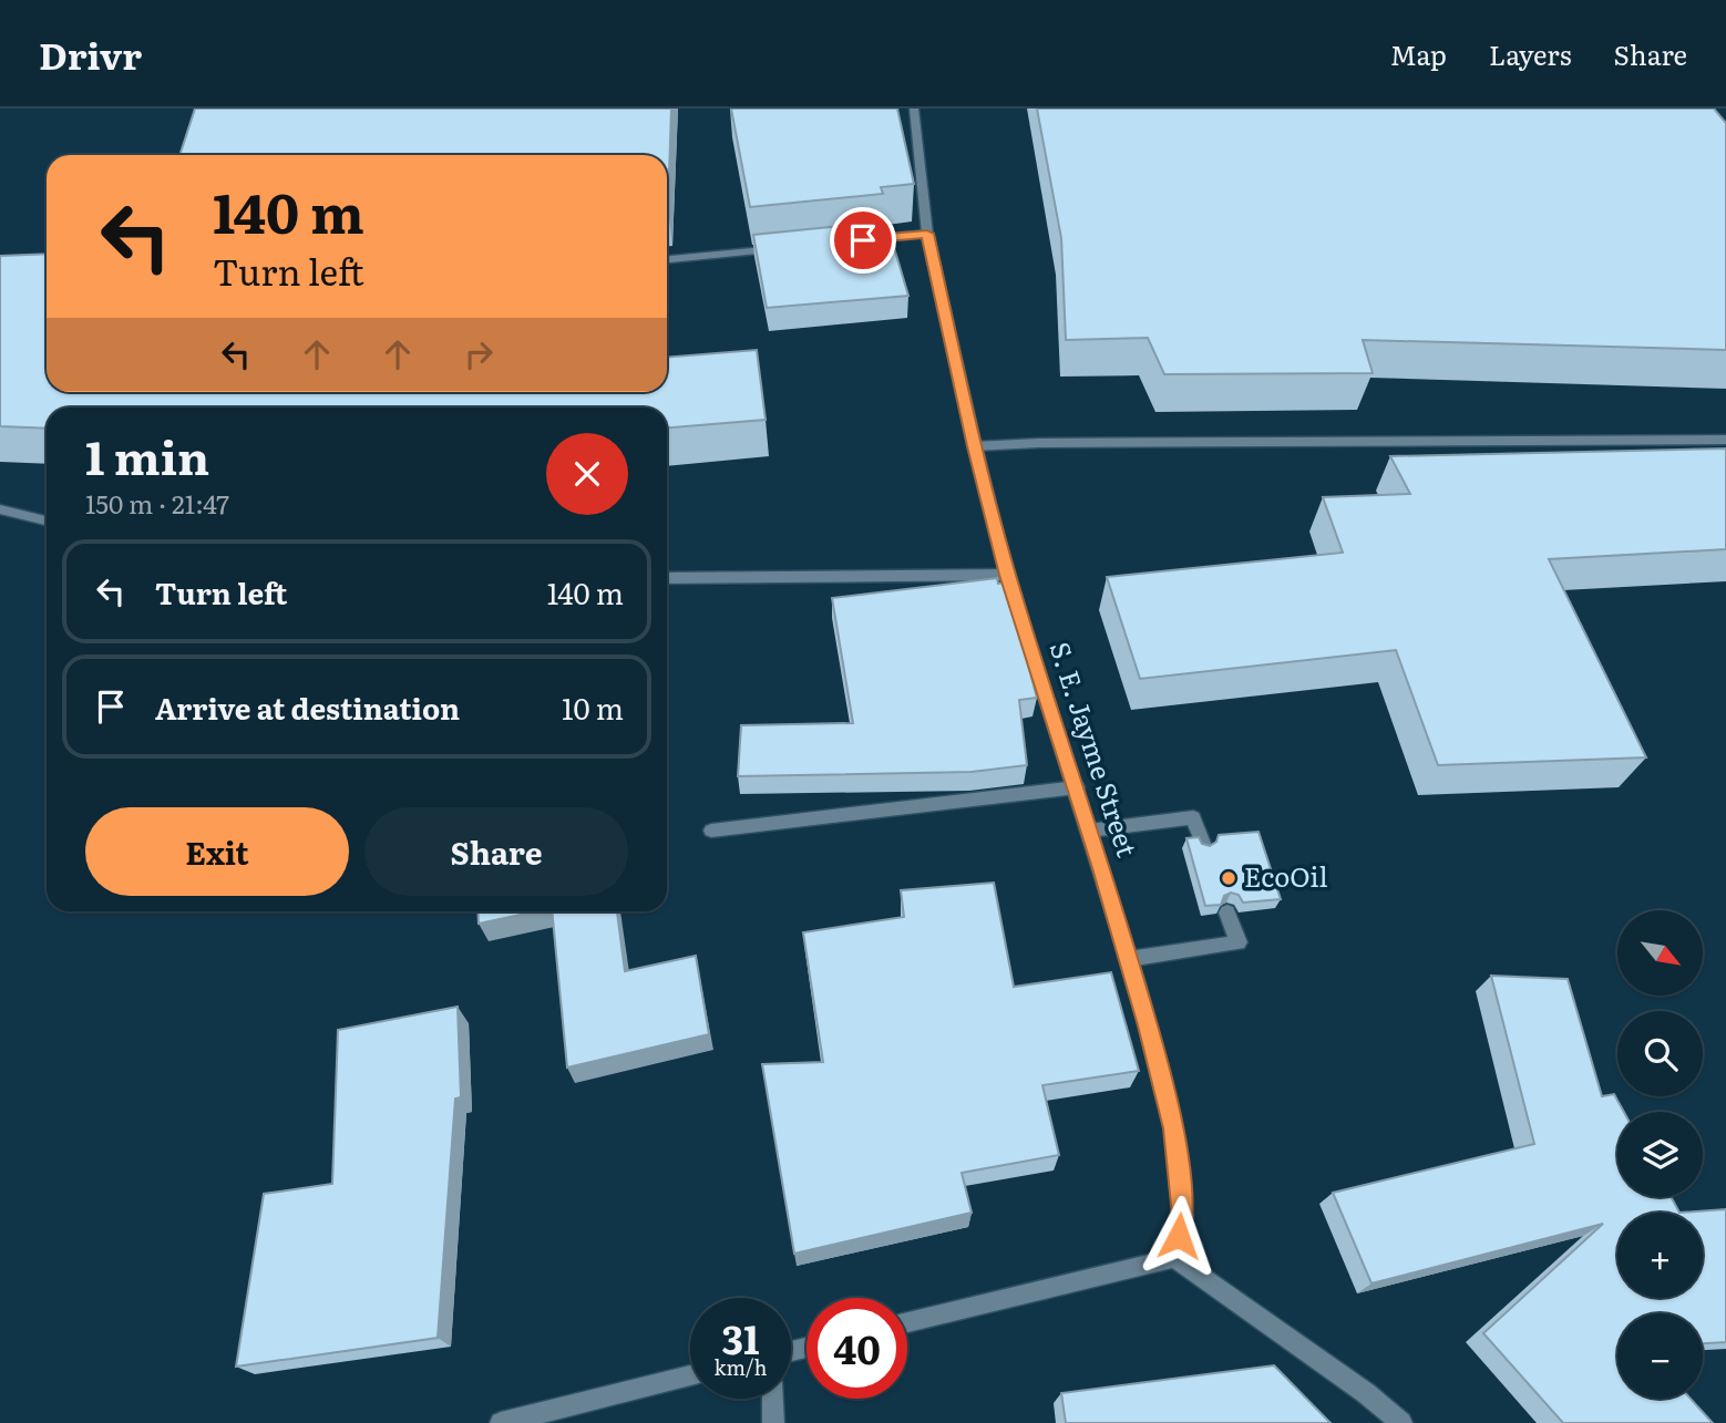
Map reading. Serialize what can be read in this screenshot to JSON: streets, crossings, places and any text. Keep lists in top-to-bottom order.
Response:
{
  "streets": {
    "street": ["S. E. Jayme Street"]
  },
  "places": ["EcoOil"],
  "north": "bottom right",
  "page": {
    "header": "Drivr",
    "nav": ["Map", "Layers", "Share"],
    "turn": ["140 m", "Turn left"],
    "heading": ["1 min", "150 m · 21:47"],
    "list": [
      {
        "name": "Turn left",
        "value": "140 m"
      },
      {
        "name": "Arrive at destination",
        "value": "10 m"
      }
    ],
    "buttons": ["Exit", "Share"],
    "map_buttons": ["+", "−"],
    "speed": "31 km/h",
    "limit": "40"
  }
}
